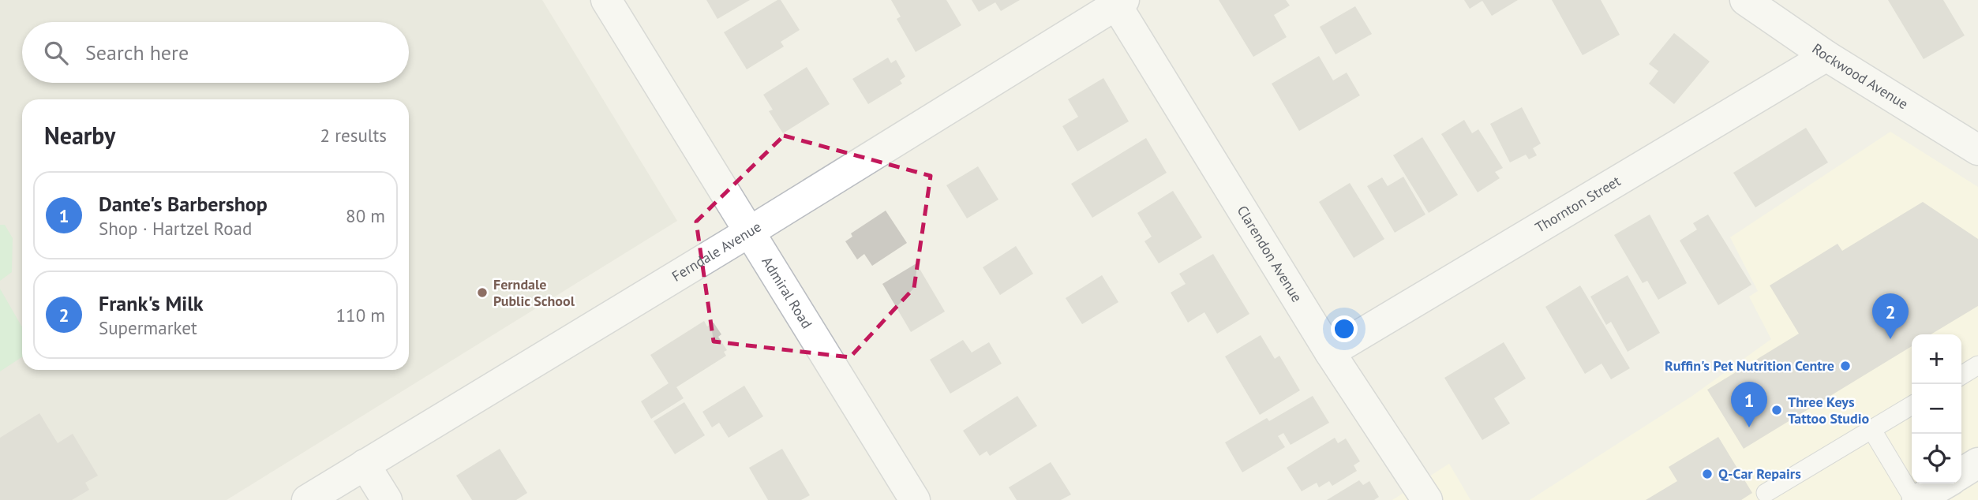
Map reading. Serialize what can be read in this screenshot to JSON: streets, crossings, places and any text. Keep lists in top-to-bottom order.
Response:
{
  "streets": {
    "street": [
      "Rockwood Avenue",
      "Thornton Street",
      "Ferndale Avenue",
      "Clarendon Avenue",
      "Admiral Road"
    ]
  },
  "crossings": [
    ["Rockwood Avenue", "Thornton Street"],
    ["Thornton Street", "Clarendon Avenue"],
    ["Ferndale Avenue", "Clarendon Avenue"],
    ["Ferndale Avenue", "Admiral Road"]
  ],
  "places": [
    "Ferndale Public School",
    "Ruffin's Pet Nutrition Centre",
    "Three Keys Tattoo Studio",
    "Q-Car Repairs"
  ],
  "page": {
    "search": "Search here",
    "heading": ["Nearby", "2 results"],
    "list": [
      {
        "mark": "1",
        "name": "Dante's Barbershop",
        "note": "Shop · Hartzel Road",
        "value": "80 m"
      },
      {
        "mark": "2",
        "name": "Frank's Milk",
        "note": "Supermarket",
        "value": "110 m"
      }
    ],
    "pins": ["2", "1"],
    "map_buttons": ["+", "−"]
  }
}
